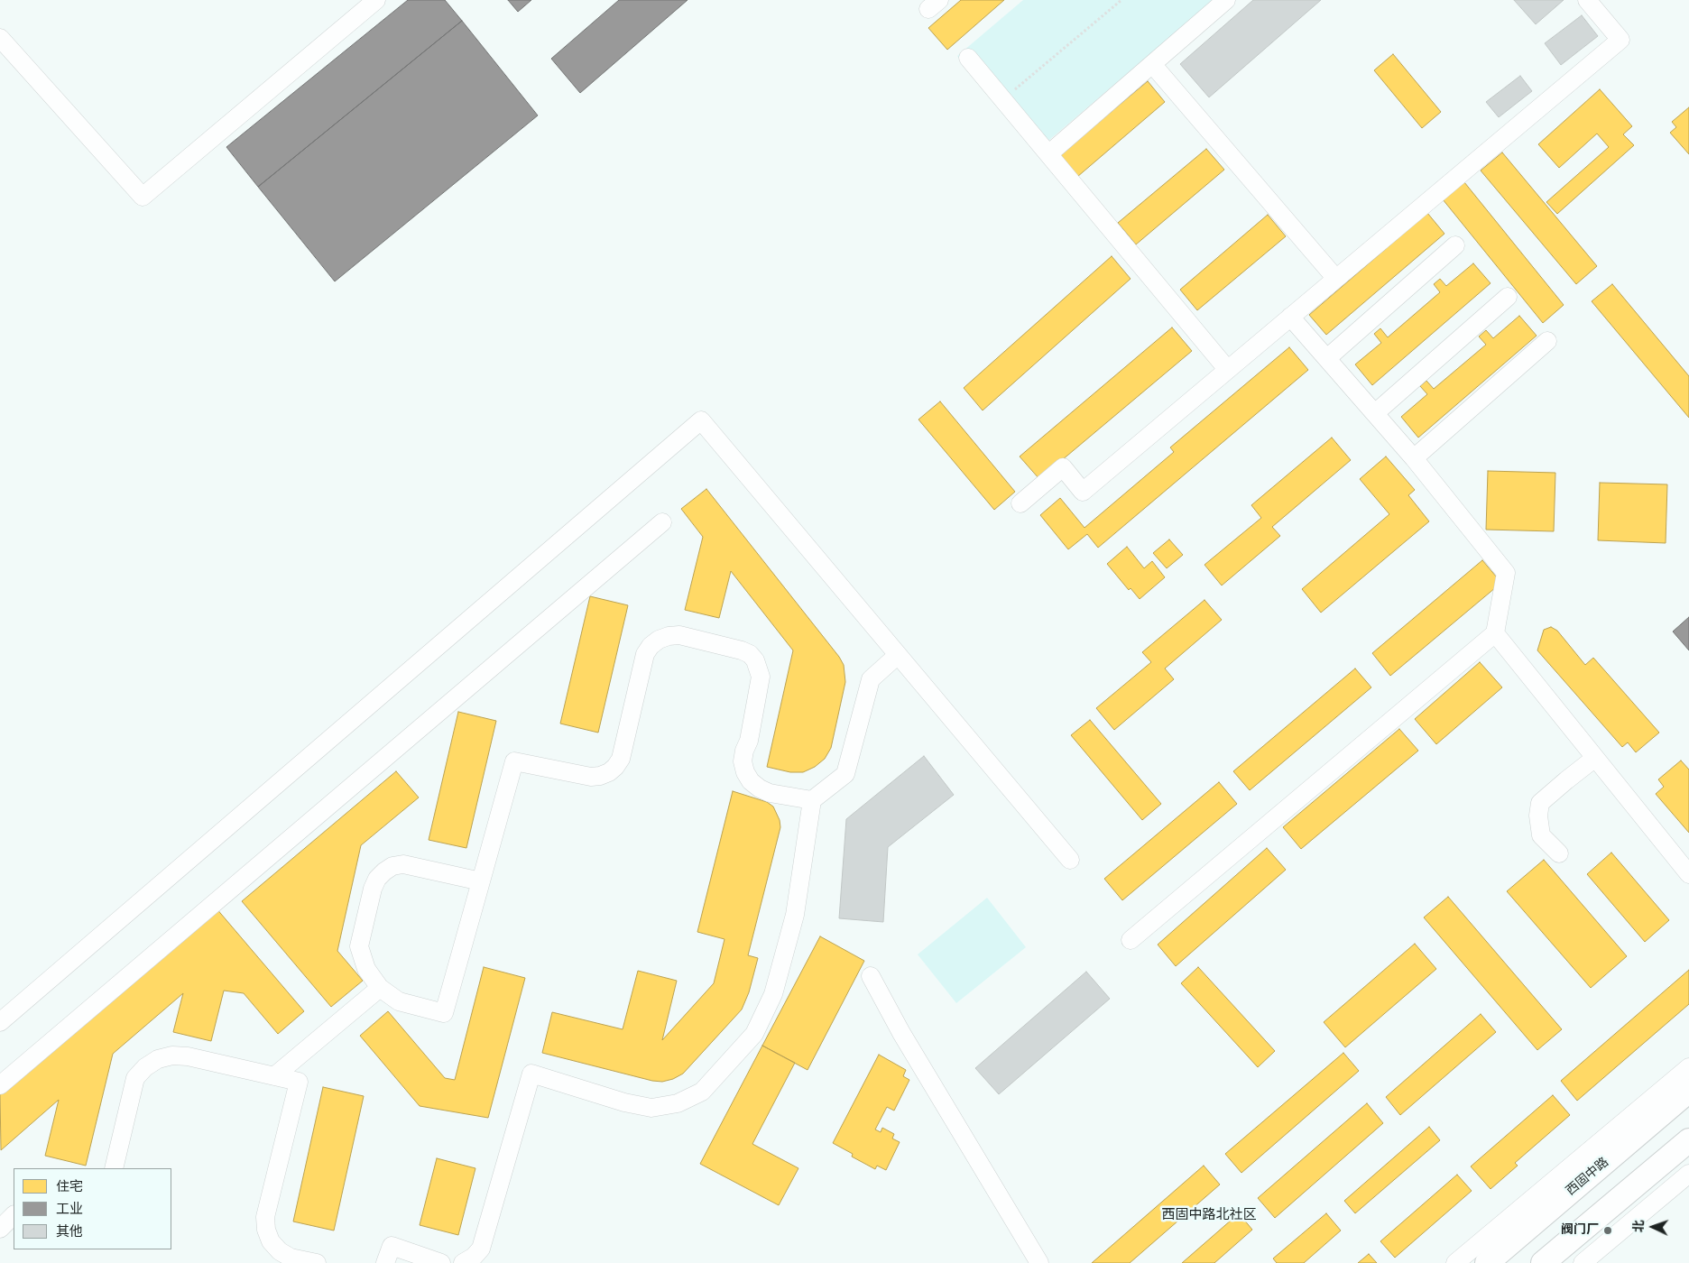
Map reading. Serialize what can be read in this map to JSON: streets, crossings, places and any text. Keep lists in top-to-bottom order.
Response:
{
  "streets": {
    "main road": ["西固中路"]
  },
  "districts": ["西固中路北社区"],
  "places": ["阀门厂"],
  "legend": ["住宅", "工业", "其他"],
  "north": "left"
}
